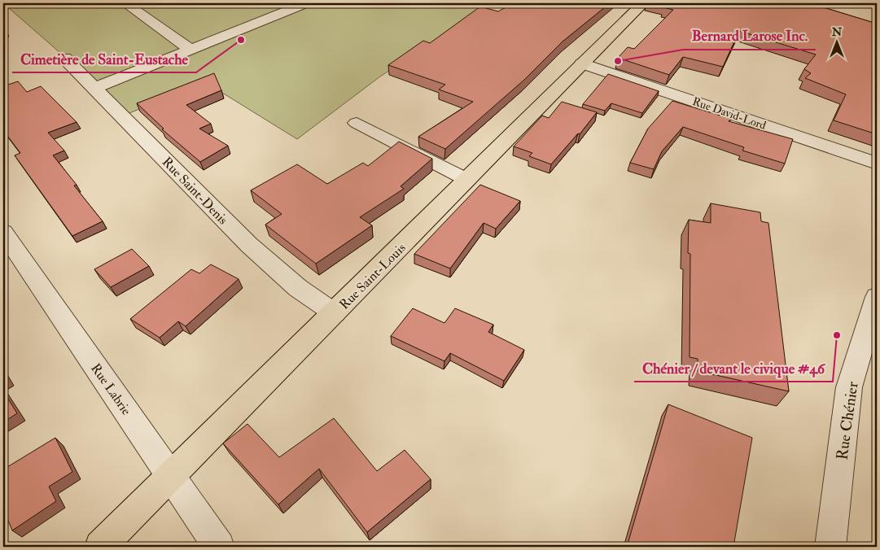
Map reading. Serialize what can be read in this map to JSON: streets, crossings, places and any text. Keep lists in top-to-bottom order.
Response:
{
  "streets": {
    "main road": ["Rue Saint-Louis"],
    "street": [
      "Rue David-Lord",
      "Rue Saint-Denis",
      "Rue Labrie",
      "Rue Chénier"
    ]
  },
  "crossings": [
    ["Rue David-Lord", "Rue Saint-Louis"],
    ["Rue Saint-Denis", "Rue Saint-Louis"],
    ["Rue Saint-Louis", "Rue Labrie"]
  ],
  "places": ["Cimetière de Saint-Eustache", "Bernard Larose Inc.", "Chénier / devant le civique #46"],
  "north": "top"
}
